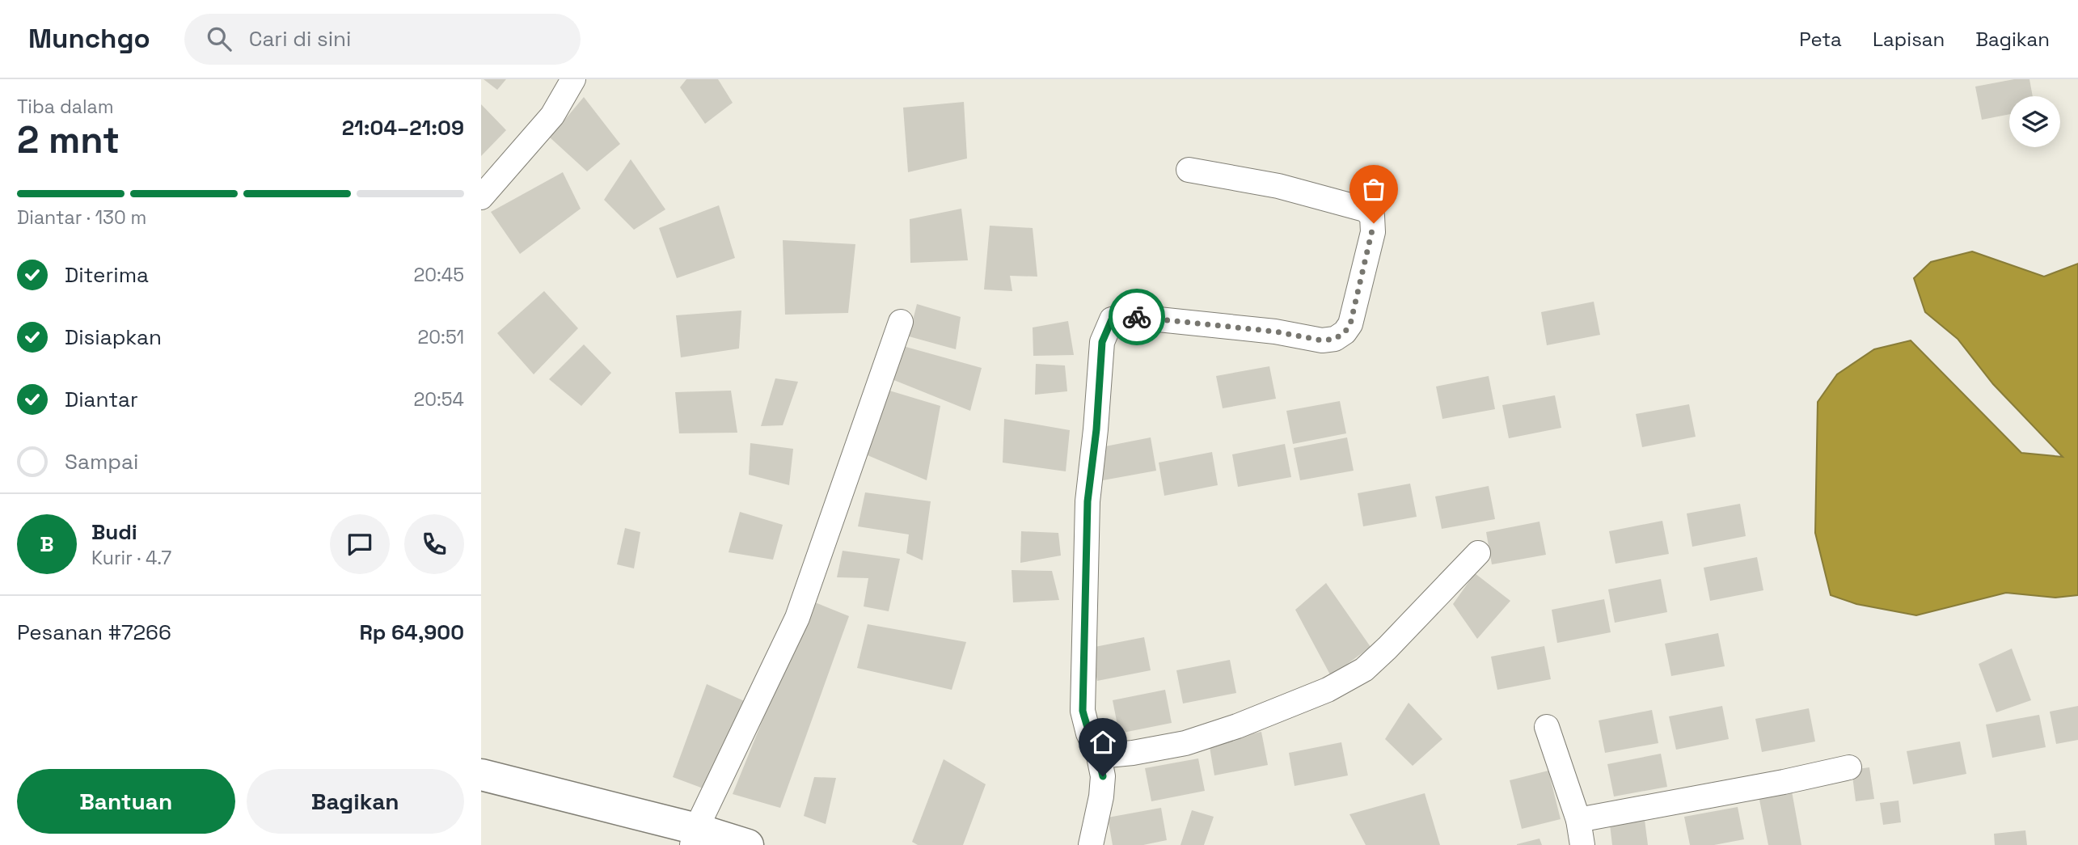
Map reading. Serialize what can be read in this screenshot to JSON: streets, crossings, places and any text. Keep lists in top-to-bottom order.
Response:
{
  "page": {
    "header": "Munchgo",
    "search": "Cari di sini",
    "nav": ["Peta", "Lapisan", "Bagikan"],
    "heading": ["2 mnt", "Tiba dalam", "21:04–21:09"],
    "panel": [
      "Budi",
      "Kurir · 4.7",
      "Pesanan #7266",
      "Rp 64,900"
    ],
    "bar": "Diantar · 130 m",
    "list": [
      ["Diterima", "20:45"],
      ["Disiapkan", "20:51"],
      ["Diantar", "20:54"],
      "Sampai"
    ],
    "round": "B",
    "buttons": ["Bantuan", "Bagikan"]
  }
}
